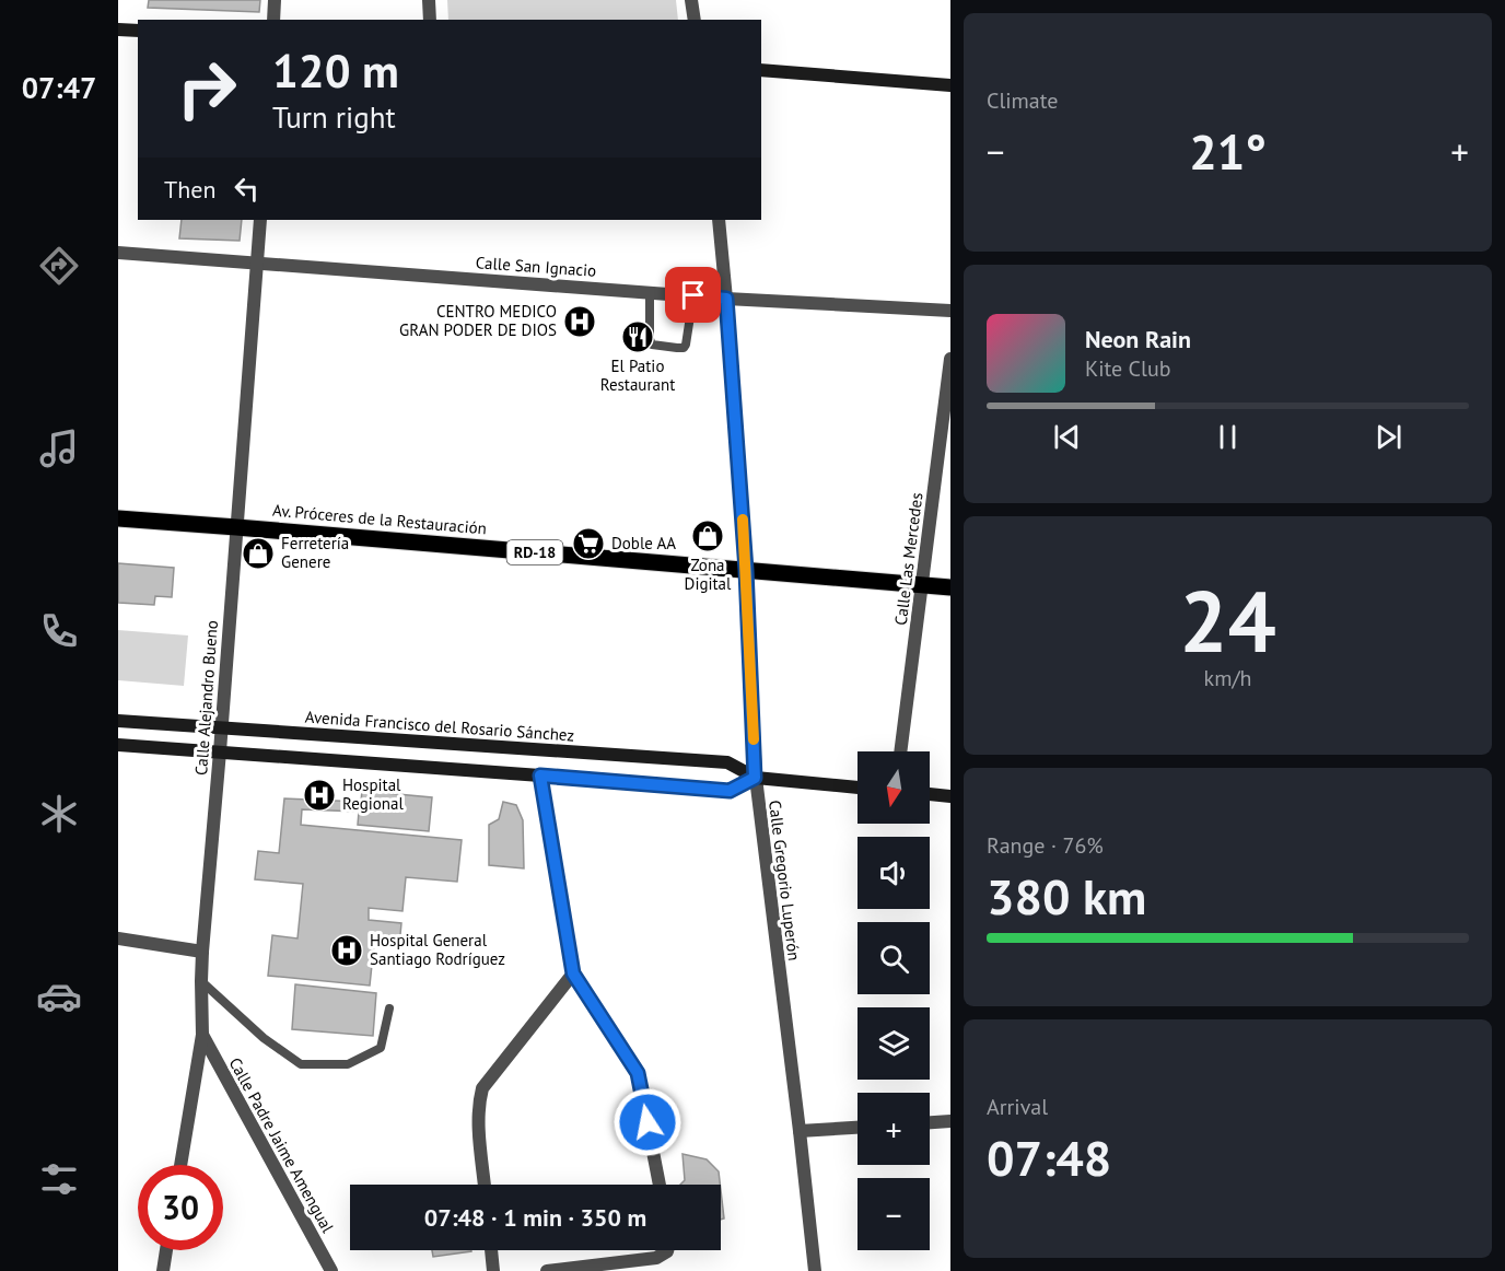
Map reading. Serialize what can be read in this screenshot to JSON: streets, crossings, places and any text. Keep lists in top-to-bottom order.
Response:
{
  "streets": {
    "main road": ["Av. Próceres de la Restauración", "RD-18", "Avenida Francisco del Rosario Sánchez"],
    "street": [
      "Calle San Ignacio",
      "Calle Las Mercedes",
      "Calle Alejandro Bueno",
      "Calle Gregorio Luperón",
      "Calle Padre Jaime Amengual"
    ]
  },
  "crossings": [
    ["Calle San Ignacio", "Calle Alejandro Bueno"],
    ["Calle San Ignacio", "Calle Gregorio Luperón"],
    ["Av. Próceres de la Restauración", "Calle Las Mercedes"],
    ["Av. Próceres de la Restauración", "Calle Alejandro Bueno"],
    ["Av. Próceres de la Restauración", "Calle Gregorio Luperón"],
    ["Calle Alejandro Bueno", "Avenida Francisco del Rosario Sánchez"],
    ["Calle Alejandro Bueno", "Calle Padre Jaime Amengual"],
    ["Avenida Francisco del Rosario Sánchez", "Calle Gregorio Luperón"]
  ],
  "places": {
    "hospital": ["CENTRO MEDICO GRAN PODER DE DIOS", "Hospital Regional", "Hospital General Santiago Rodríguez"],
    "restaurant": ["El Patio Restaurant"],
    "shop": ["Zona Digital", "Ferretería Genere"],
    "supermarket": ["Doble AA"]
  },
  "north": "bottom",
  "page": {
    "tabs": "07:47",
    "tile": [
      "Climate",
      ["24", "km/h"],
      ["Range · 76%", "380 km"],
      ["Arrival", "07:48"]
    ],
    "turn": ["120 m", "Turn right"],
    "heat": ["−", "21°", "+"],
    "then": "Then",
    "song": ["Neon Rain", "Kite Club"],
    "map_buttons": ["+", "−"],
    "limit": "30",
    "trip": "07:48 · 1 min · 350 m"
  }
}
